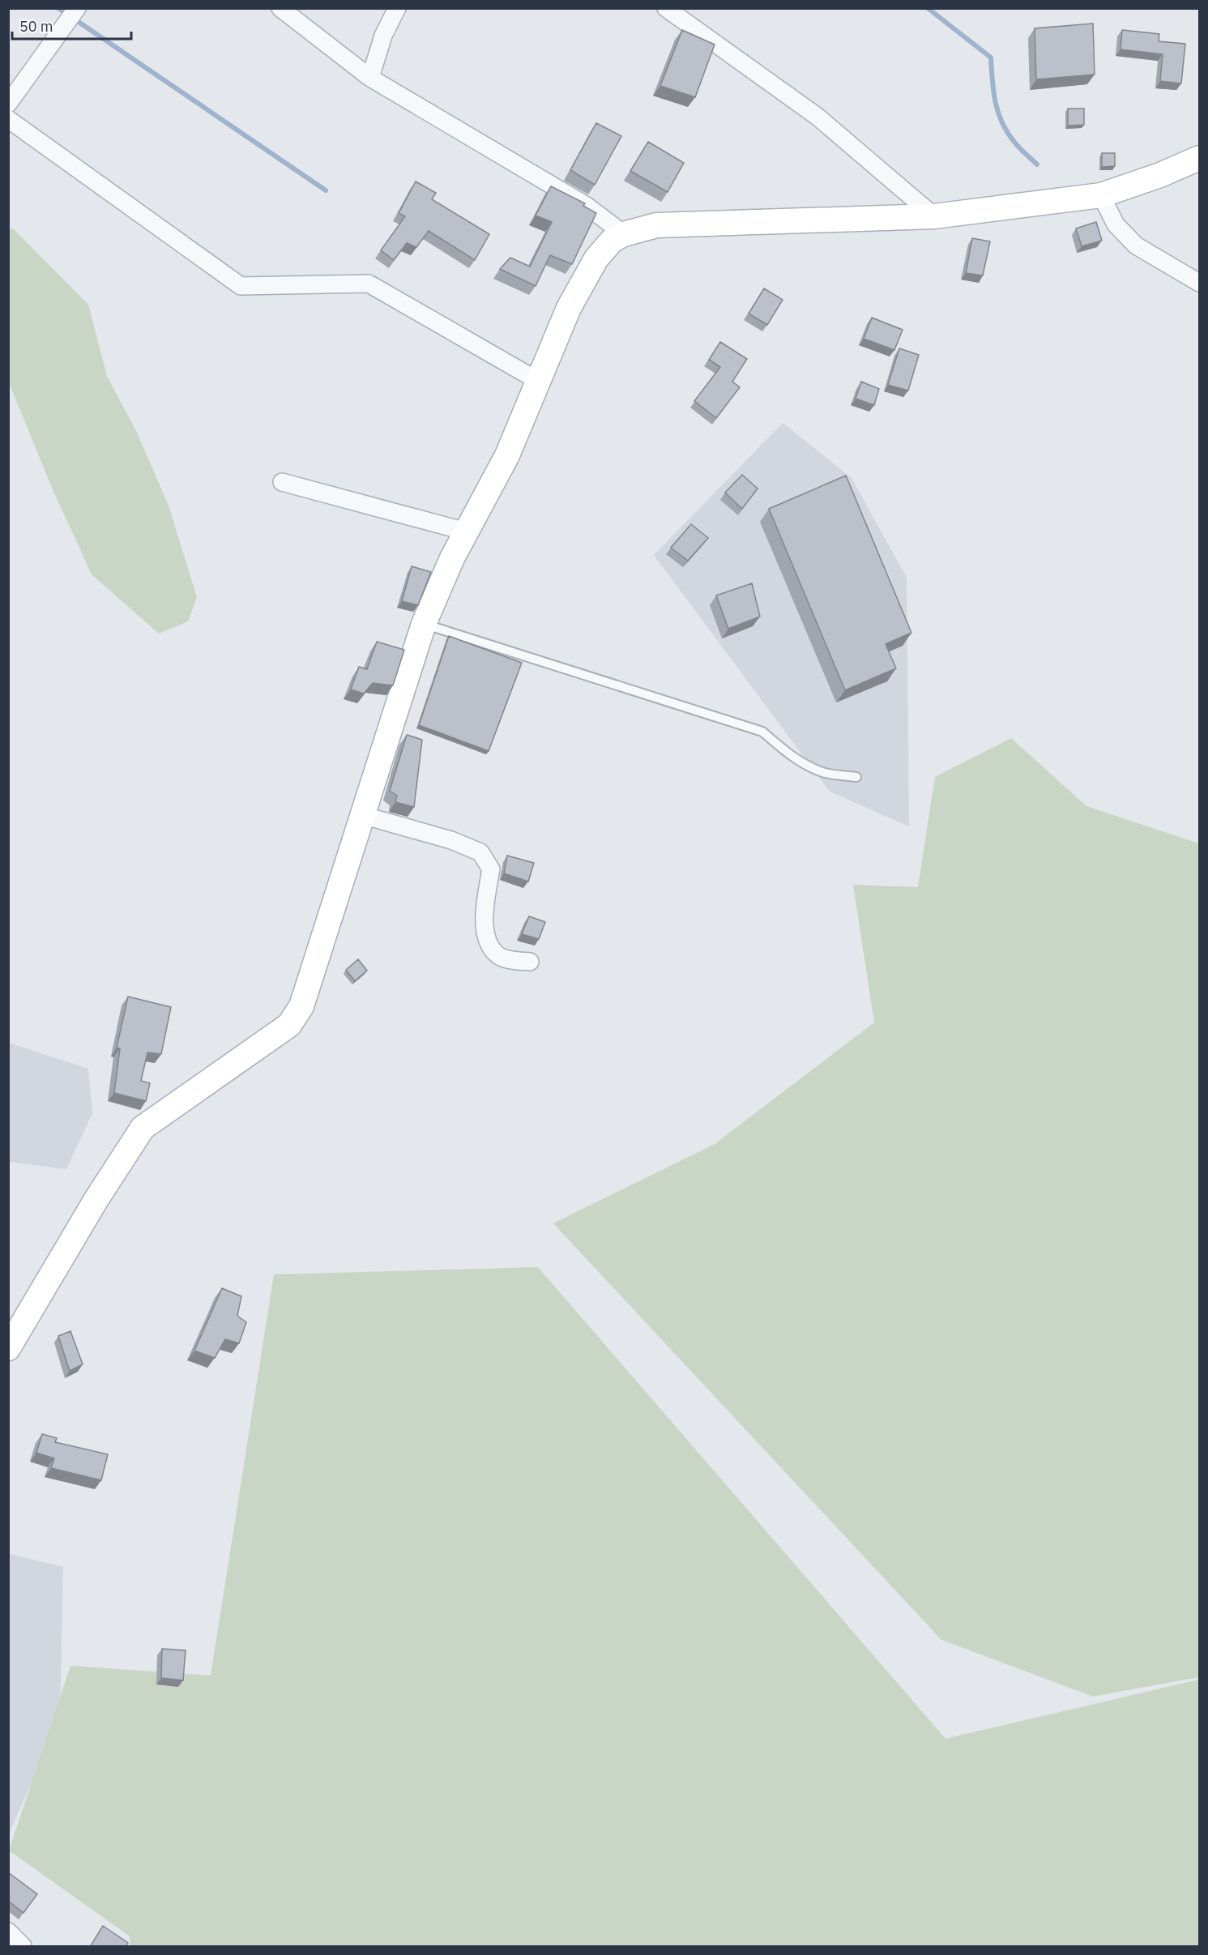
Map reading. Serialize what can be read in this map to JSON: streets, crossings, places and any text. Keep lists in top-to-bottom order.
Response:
{
  "scale_bar": "50 m"
}
